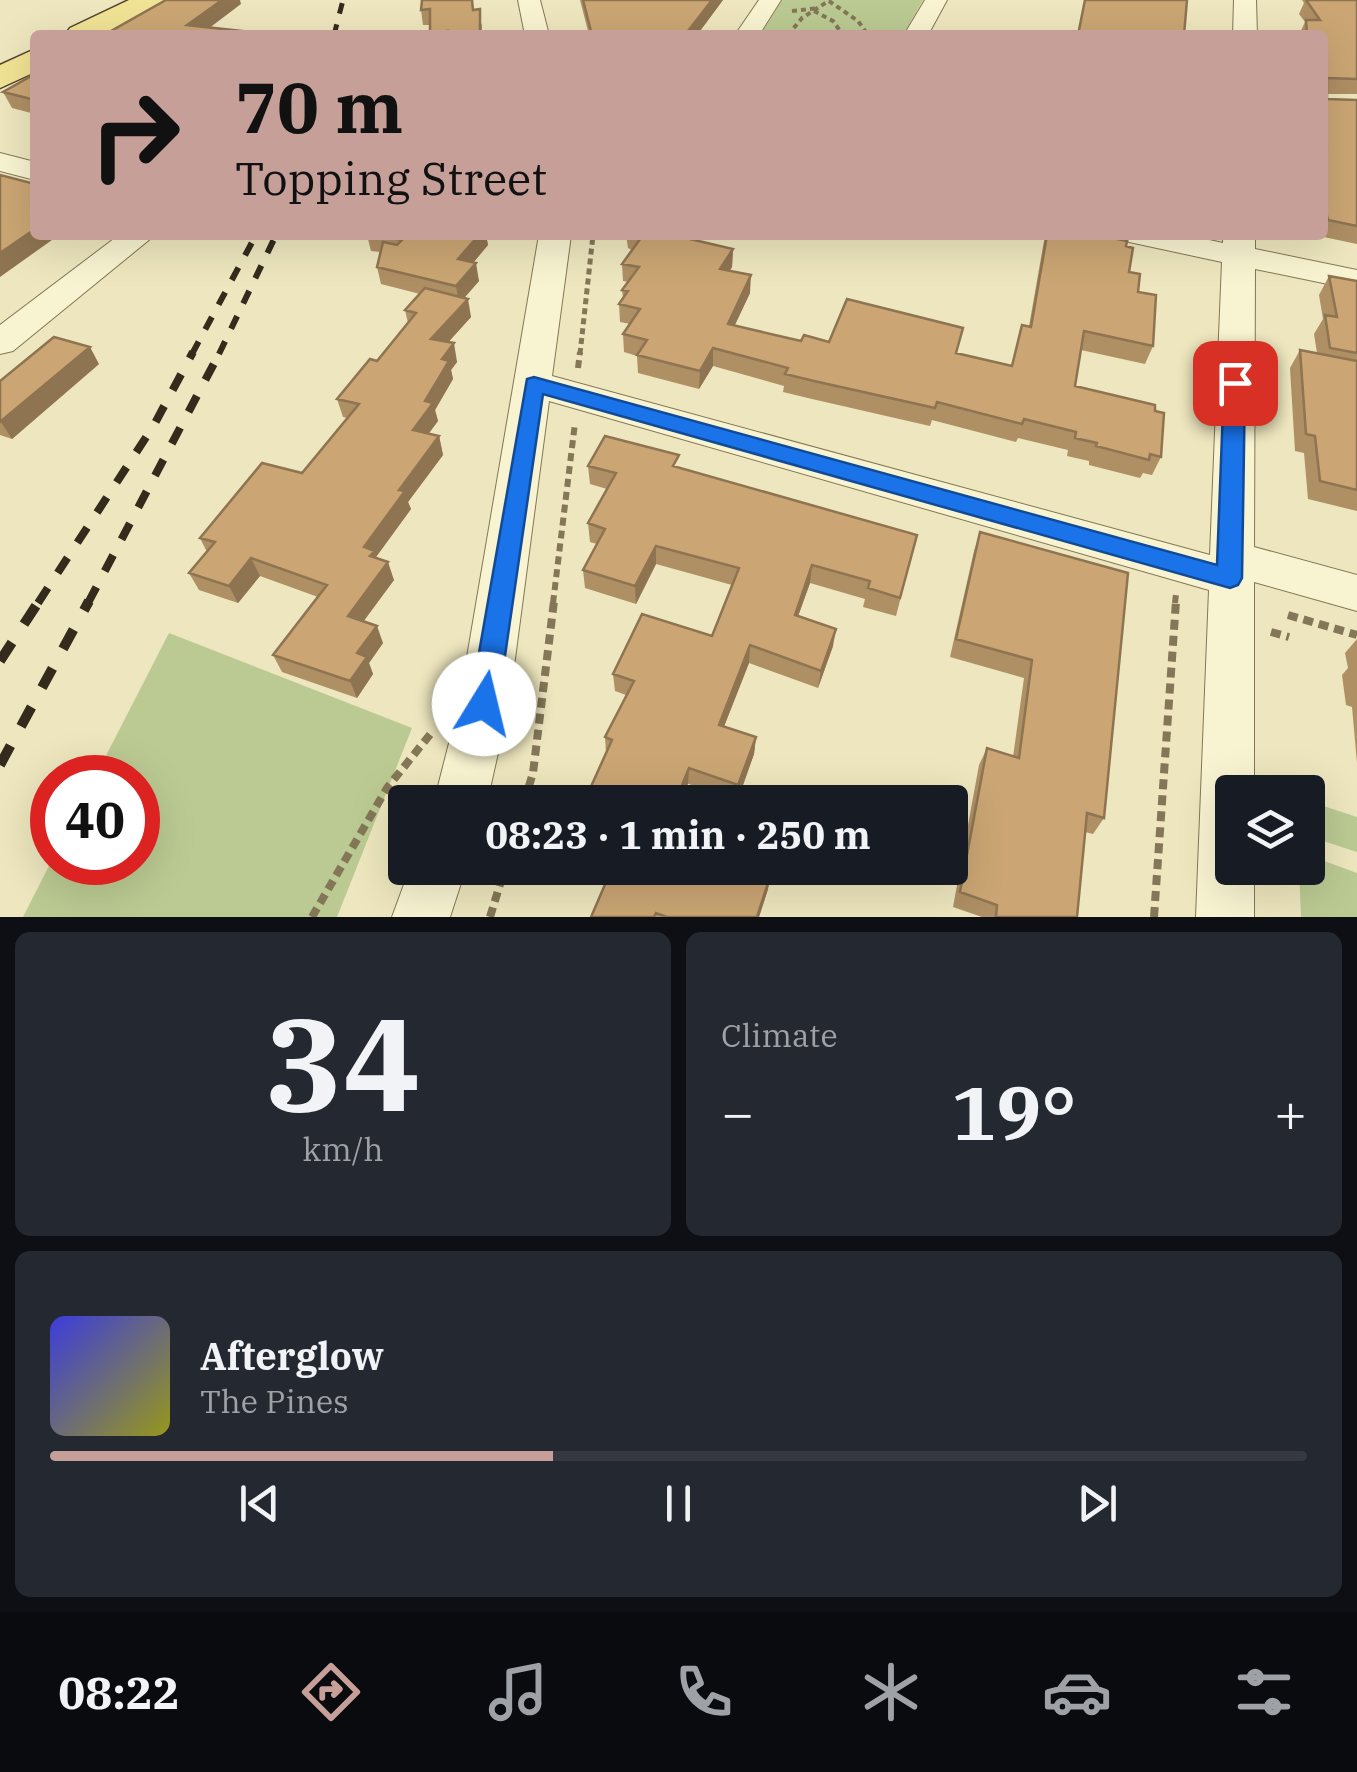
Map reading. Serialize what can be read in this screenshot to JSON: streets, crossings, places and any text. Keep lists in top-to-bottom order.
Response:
{
  "page": {
    "turn": ["70 m", "Topping Street"],
    "limit": "40",
    "trip": "08:23 · 1 min · 250 m",
    "tile": [
      ["34", "km/h"],
      "Climate"
    ],
    "heat": ["−", "19°", "+"],
    "song": ["Afterglow", "The Pines"],
    "tabs": "08:22"
  }
}
